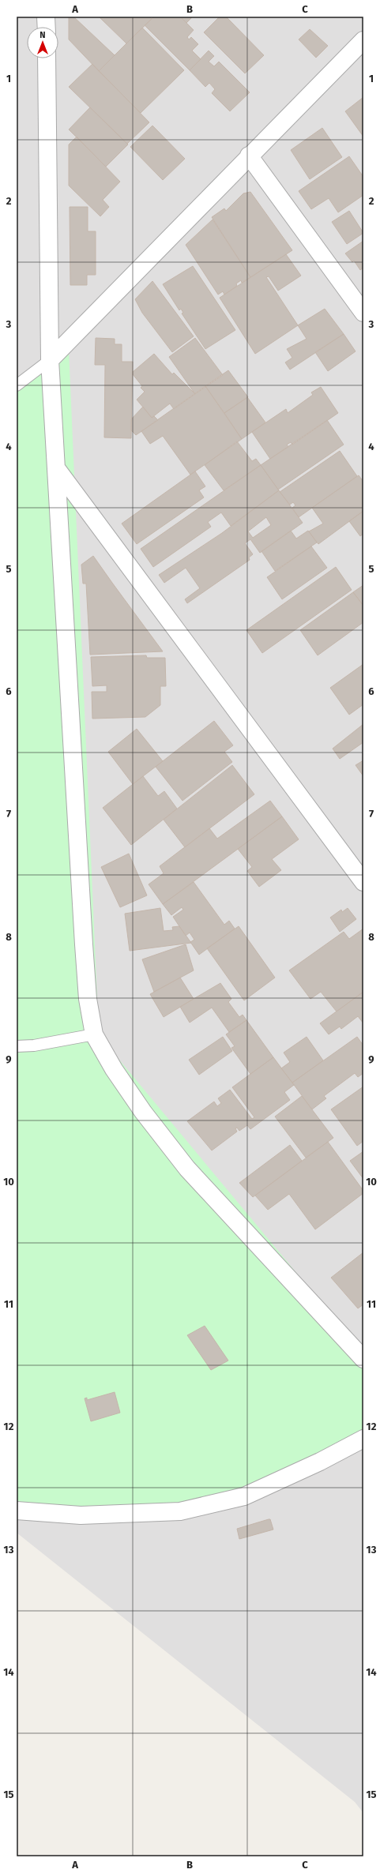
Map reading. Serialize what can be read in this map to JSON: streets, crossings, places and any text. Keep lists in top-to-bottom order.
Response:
{
  "north": "top",
  "grid": {
    "columns": ["A", "B", "C"],
    "rows": [
      "1",
      "2",
      "3",
      "4",
      "5",
      "6",
      "7",
      "8",
      "9",
      "10",
      "11",
      "12",
      "13",
      "14",
      "15"
    ]
  }
}
